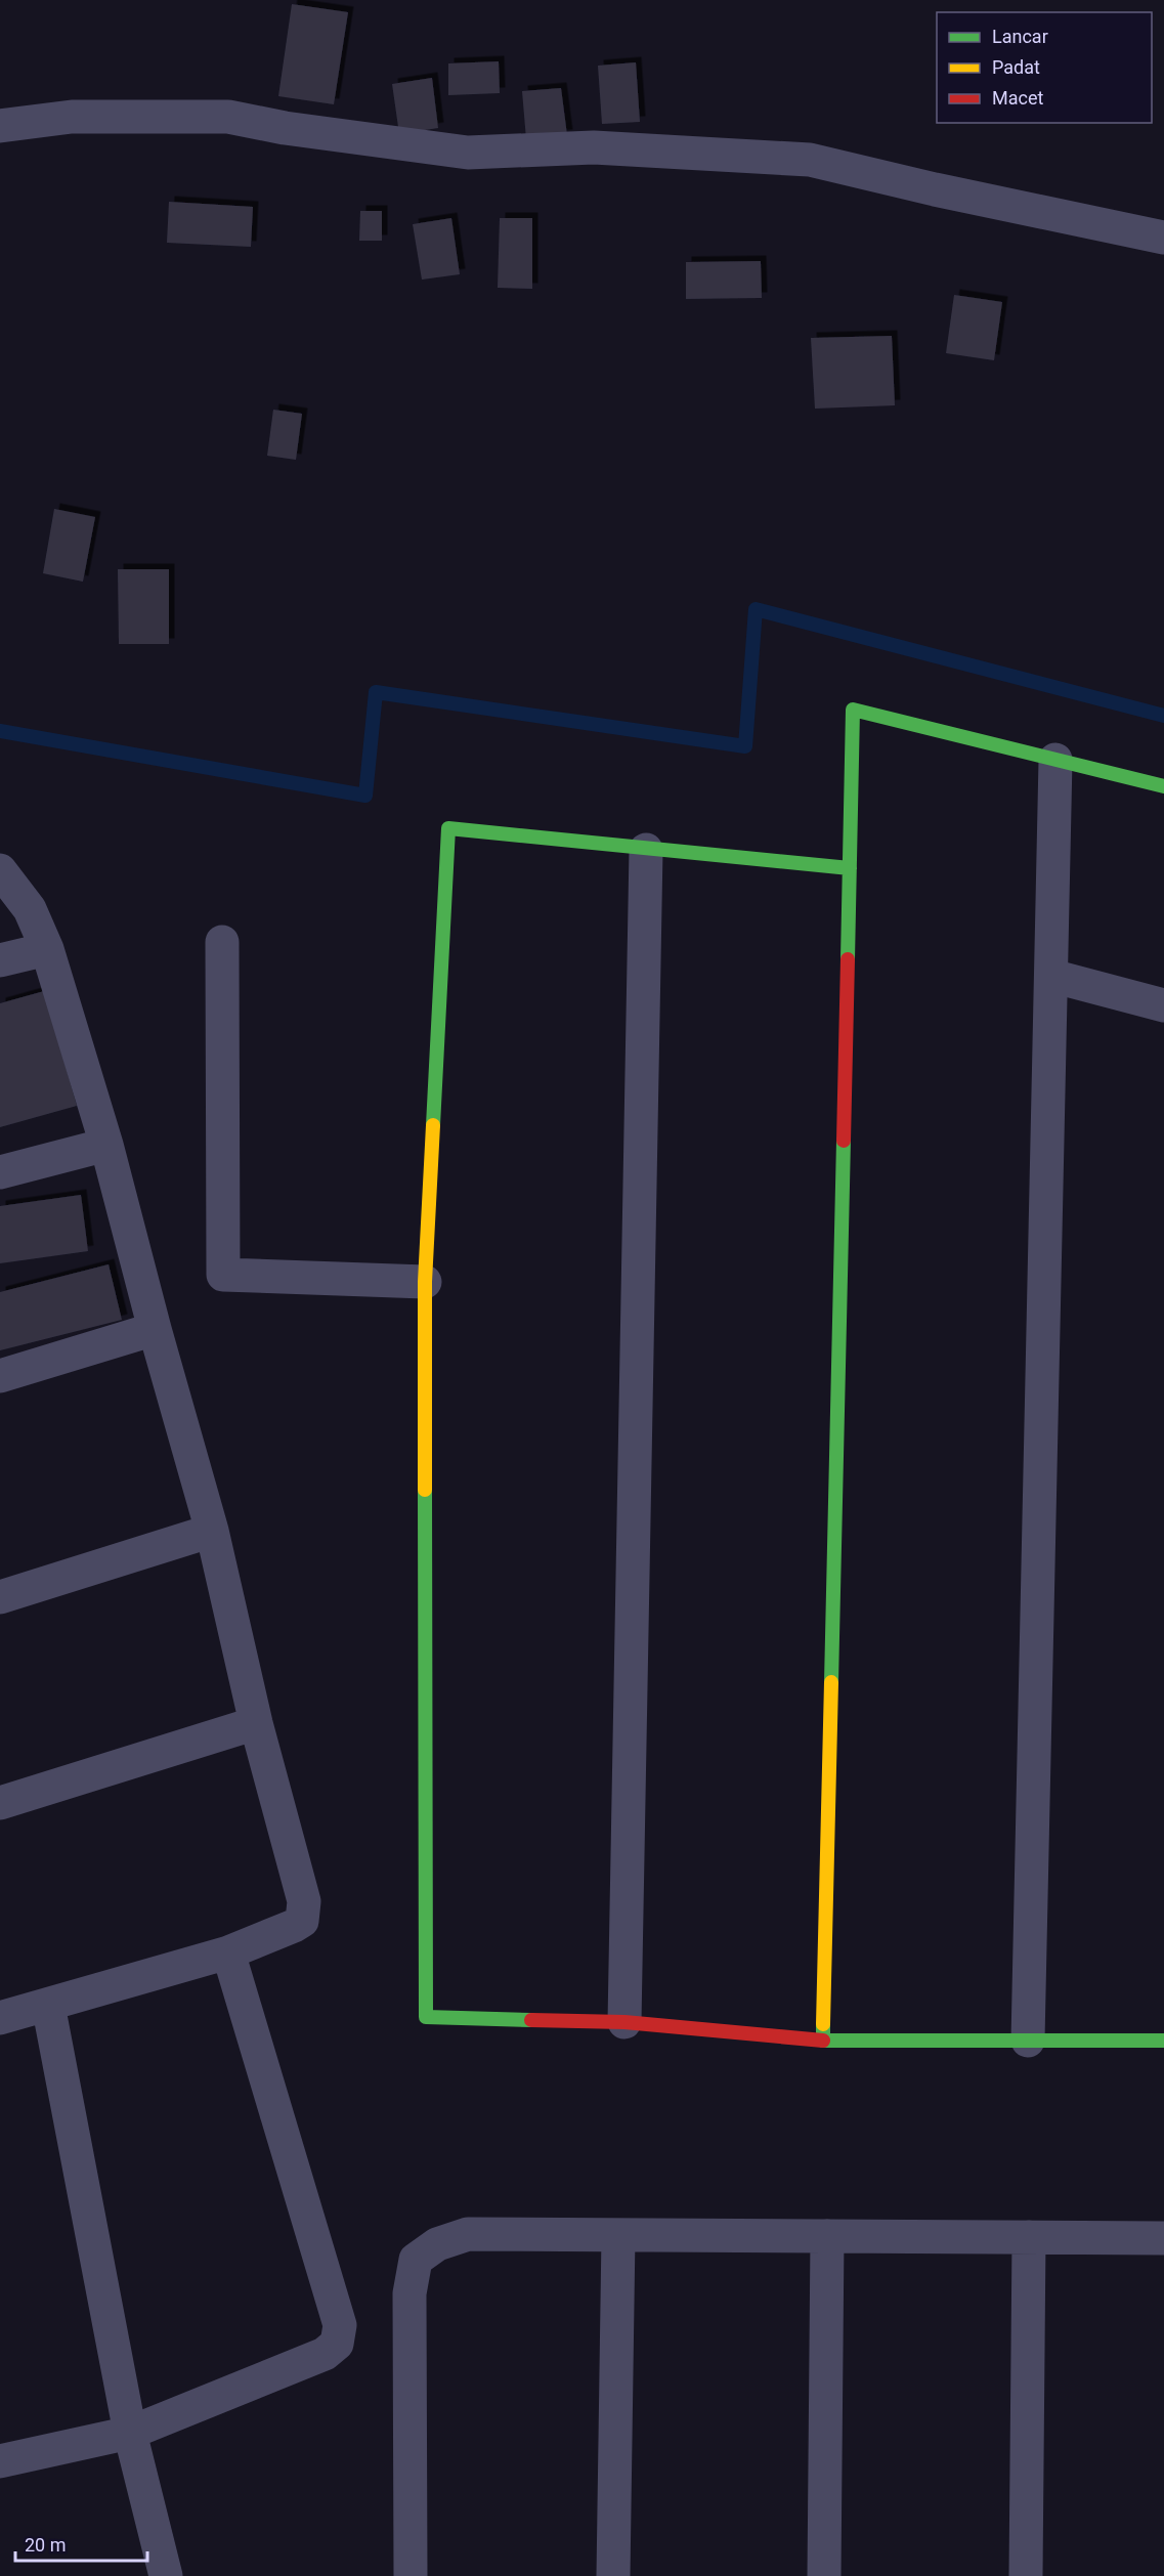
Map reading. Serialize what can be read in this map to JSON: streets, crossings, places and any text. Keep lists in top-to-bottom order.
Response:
{
  "legend": ["Lancar", "Padat", "Macet"],
  "scale_bar": "20 m"
}
